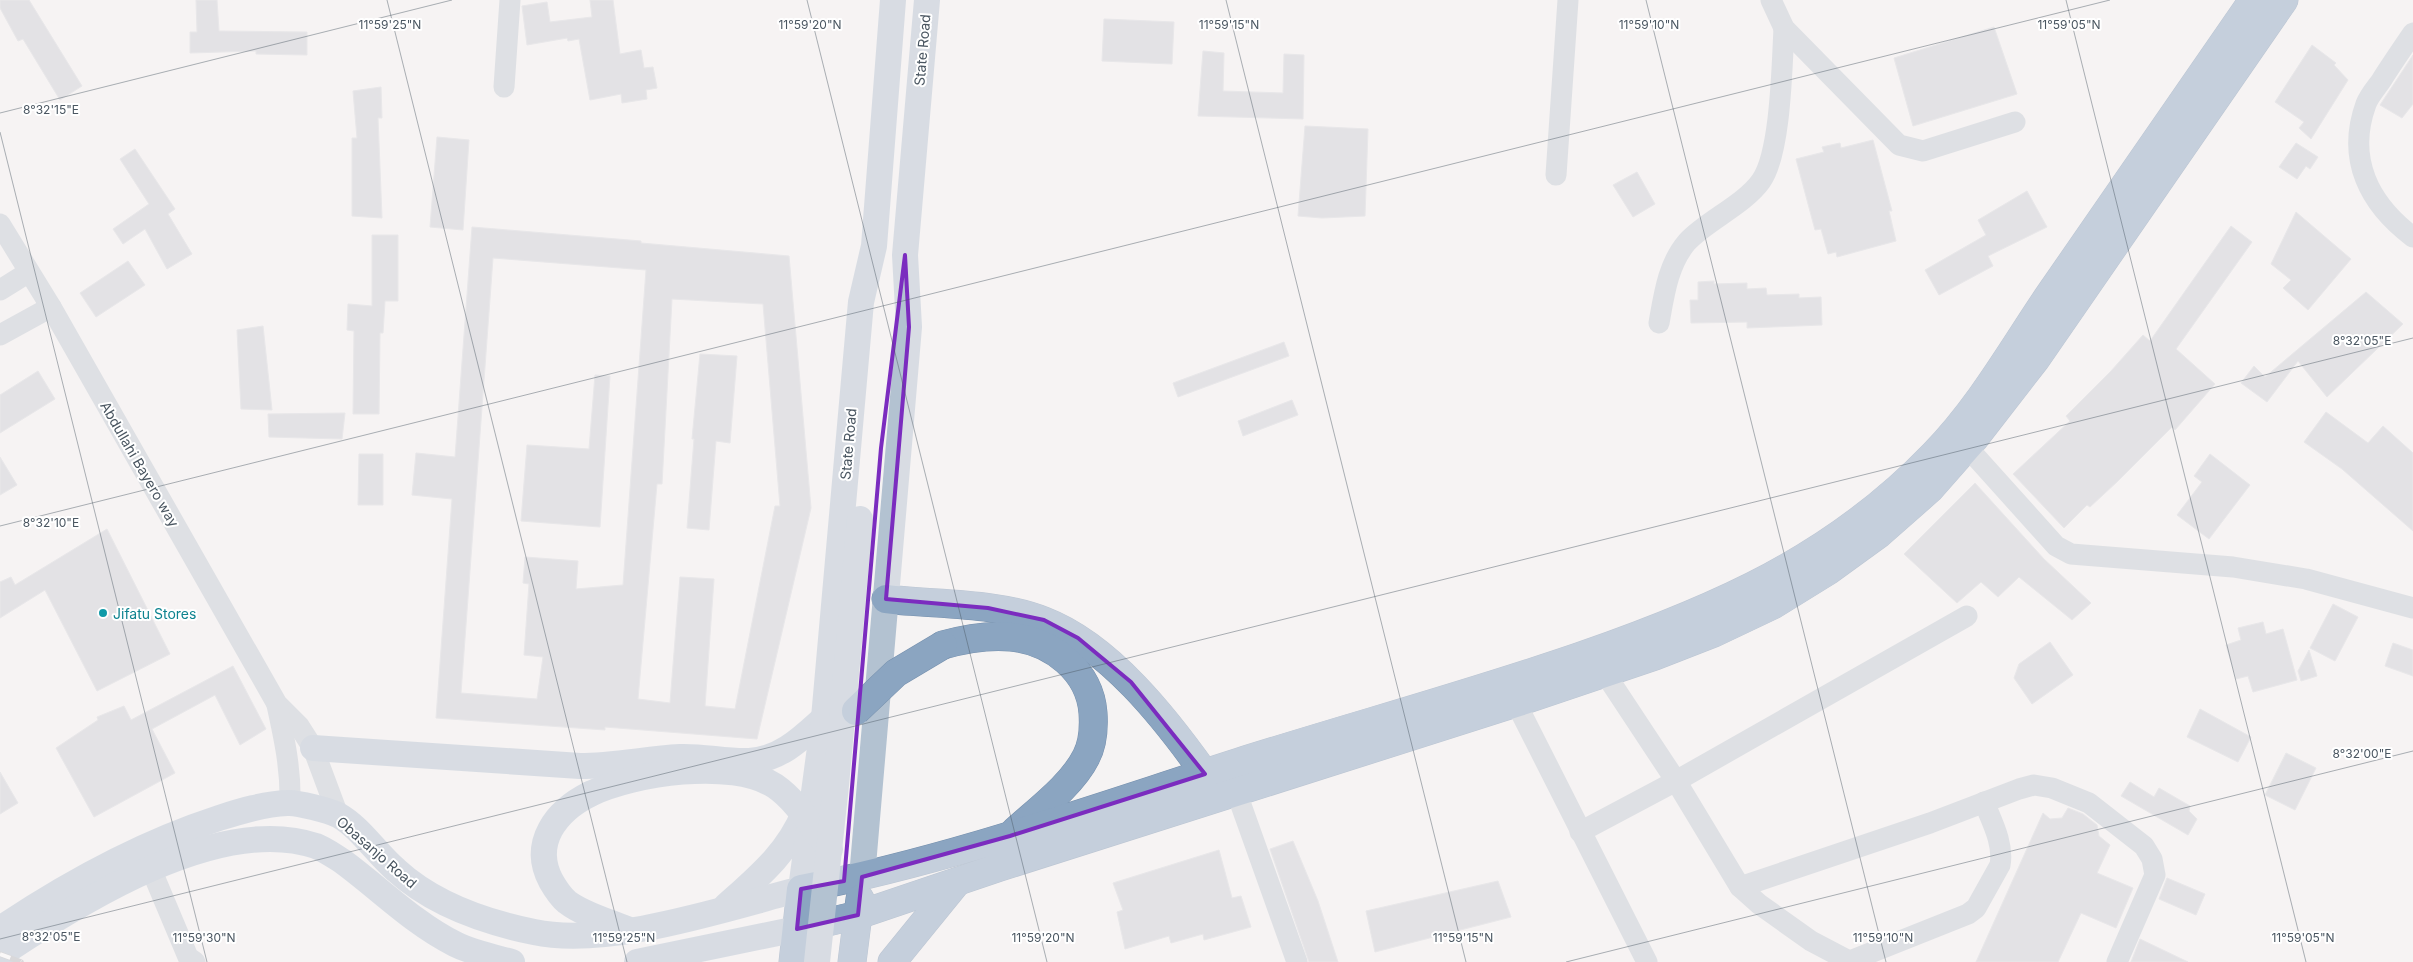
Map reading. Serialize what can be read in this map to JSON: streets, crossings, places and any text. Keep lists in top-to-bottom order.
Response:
{
  "streets": {
    "main road": ["State Road", "Obasanjo Road"],
    "street": ["Abdullahi Bayero way"]
  },
  "crossings": [
    ["State Road", "Obasanjo Road"]
  ],
  "places": ["Jifatu Stores"],
  "coordinates": [
    "11°59'25\"N",
    "11°59'20\"N",
    "11°59'15\"N",
    "11°59'10\"N",
    "11°59'05\"N",
    "8°32'15\"E",
    "8°32'05\"E",
    "8°32'10\"E",
    "8°32'00\"E",
    "11°59'30\"N"
  ]
}
